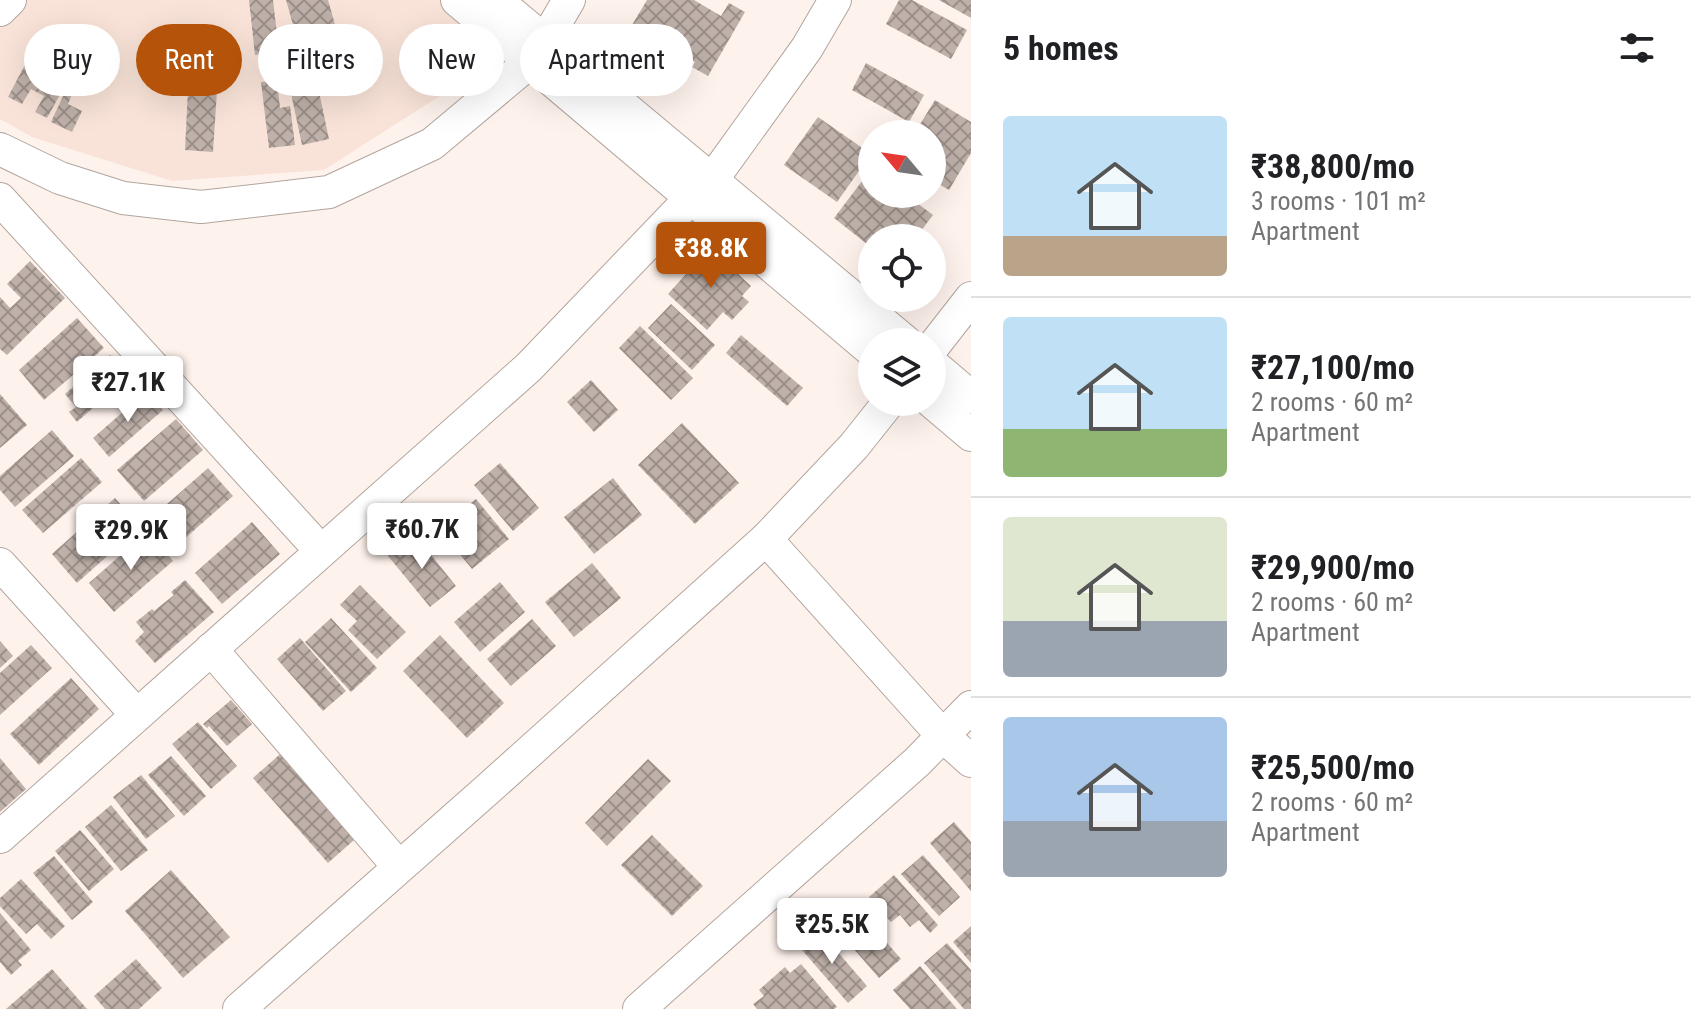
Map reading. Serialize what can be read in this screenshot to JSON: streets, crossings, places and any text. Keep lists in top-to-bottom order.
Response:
{
  "north": "top left",
  "page": {
    "heading": "5 homes",
    "chip": [
      "Buy",
      "Rent",
      "Filters",
      "New",
      "Apartment"
    ],
    "list": [
      {
        "name": "₹38,800/mo",
        "note": "3 rooms · 101 m² · Apartment"
      },
      {
        "name": "₹27,100/mo",
        "note": "2 rooms · 60 m² · Apartment"
      },
      {
        "name": "₹29,900/mo",
        "note": "2 rooms · 60 m² · Apartment"
      },
      {
        "name": "₹25,500/mo",
        "note": "2 rooms · 60 m² · Apartment"
      }
    ],
    "price": [
      "₹38.8K",
      "₹27.1K",
      "₹60.7K",
      "₹29.9K",
      "₹25.5K"
    ]
  }
}
